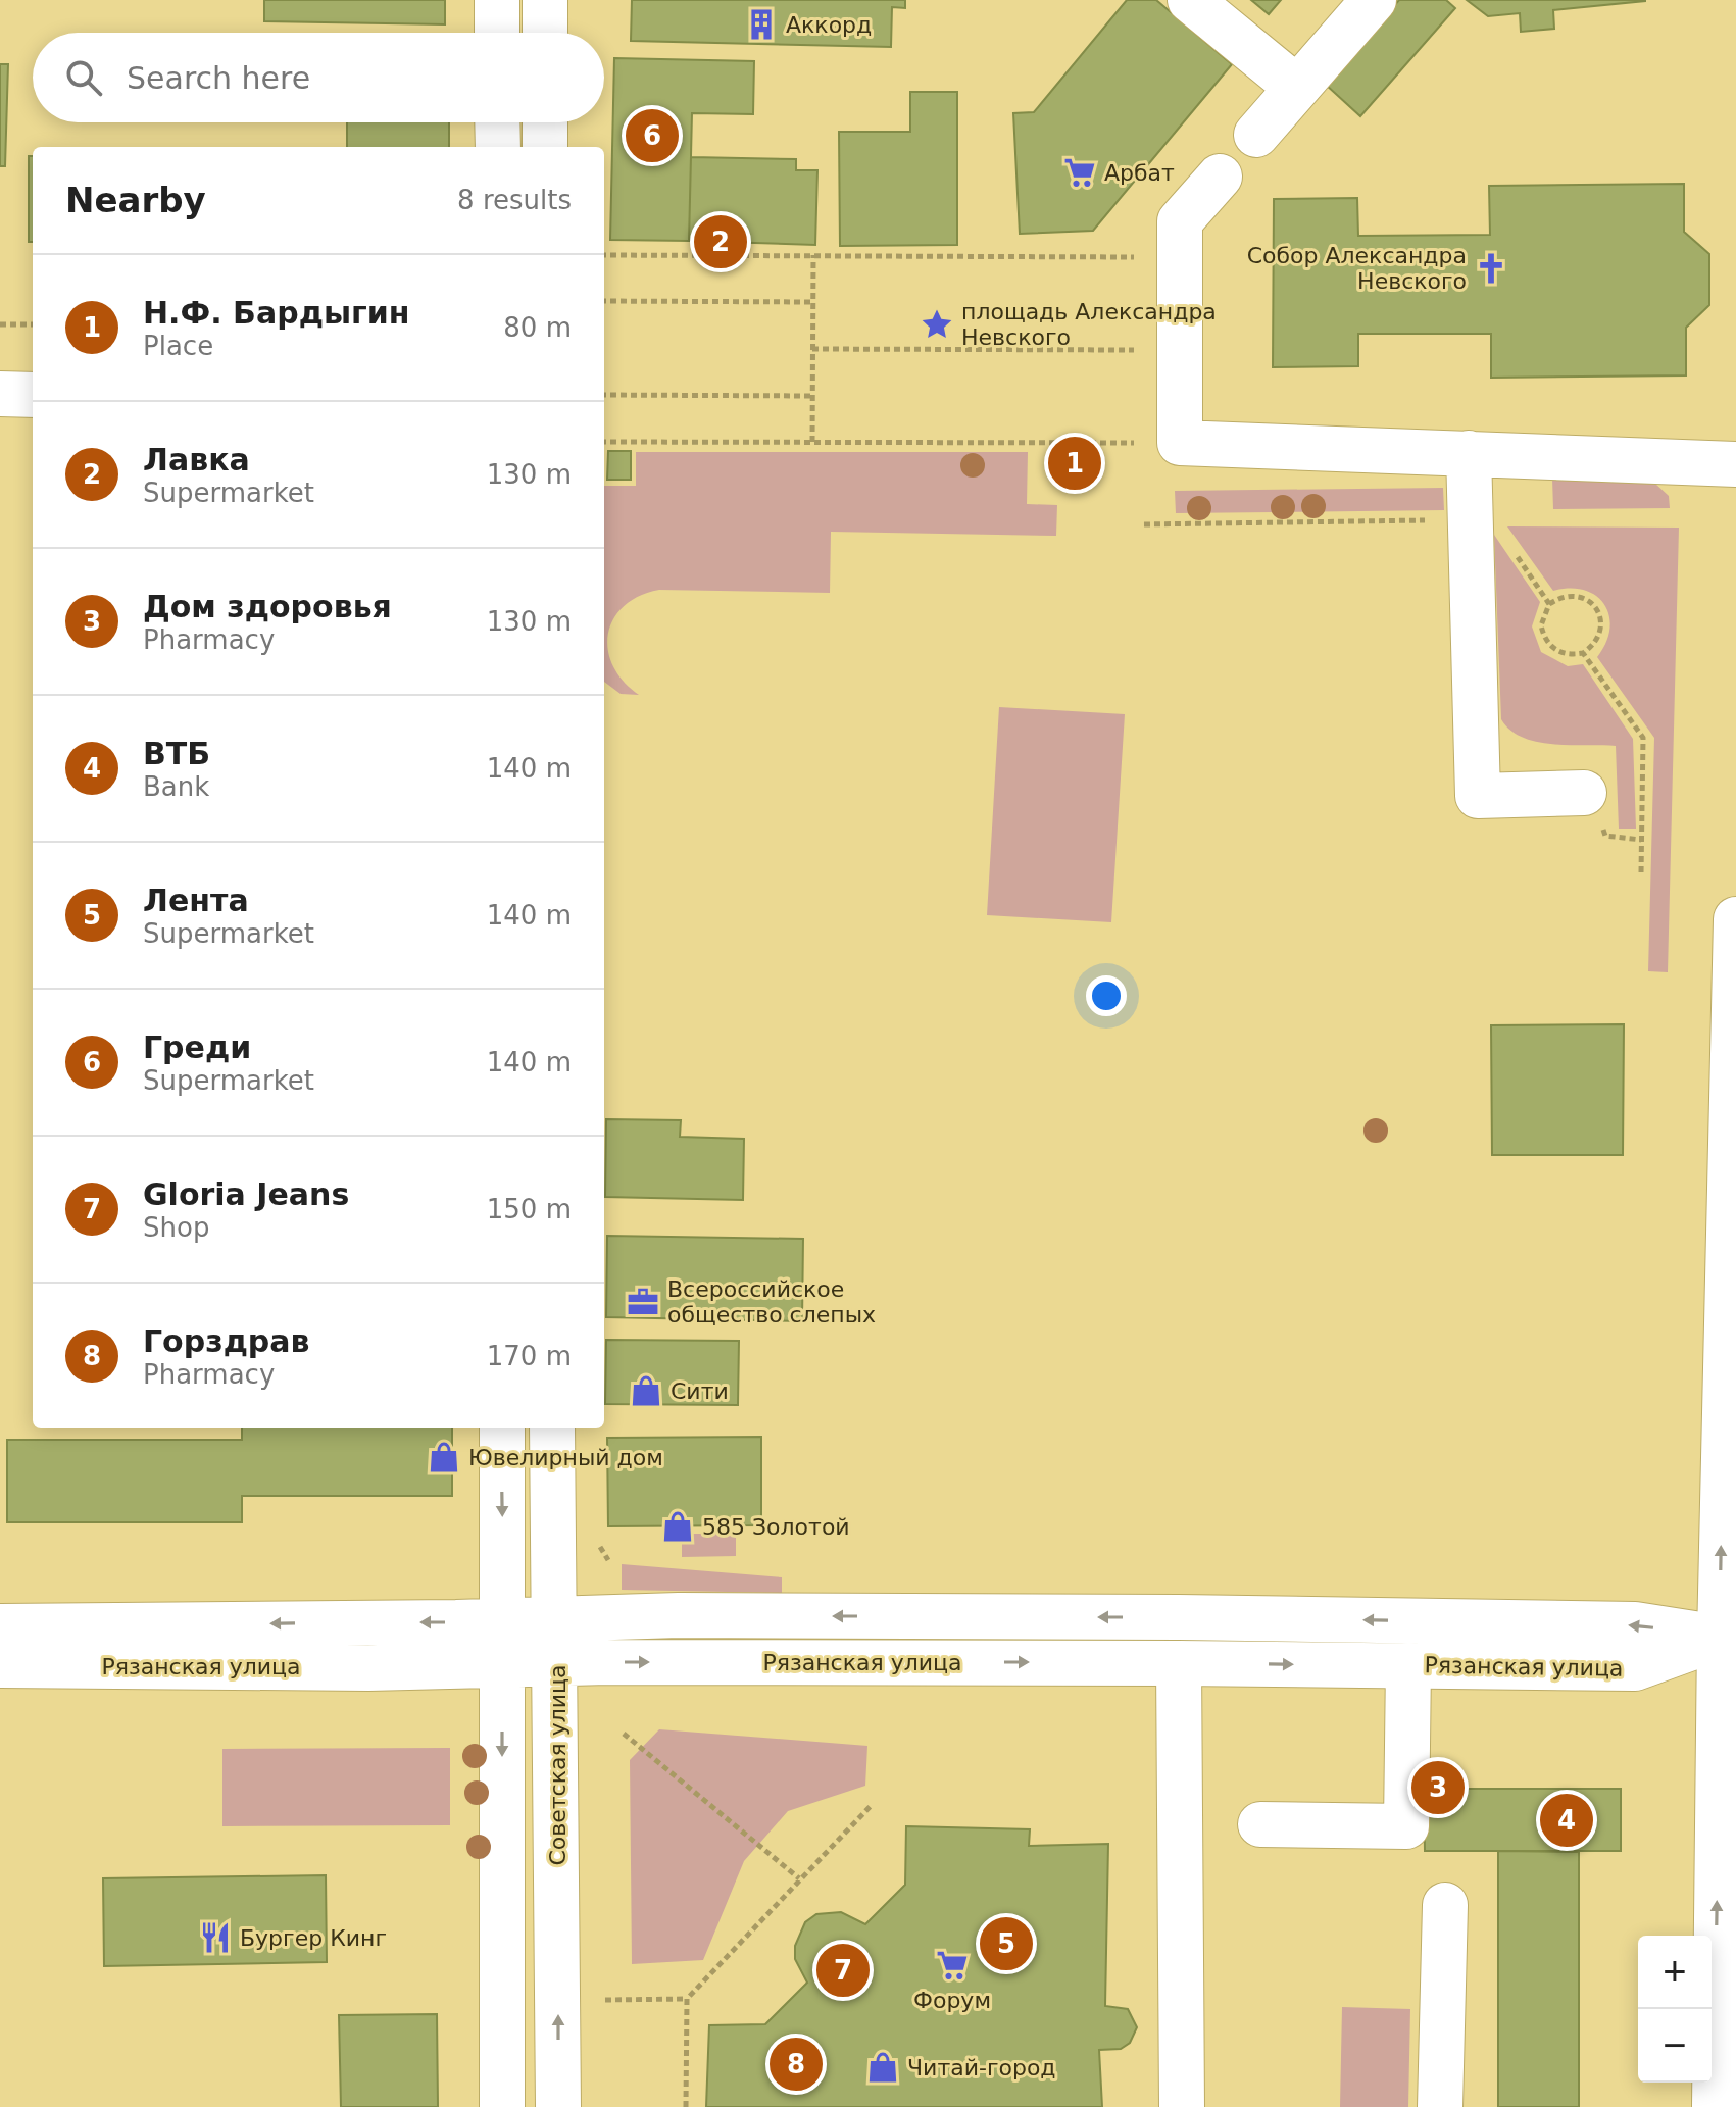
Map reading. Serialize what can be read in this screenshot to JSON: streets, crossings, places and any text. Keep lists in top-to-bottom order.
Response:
{
  "streets": {
    "main road": ["Рязанская улица", "Советская улица"]
  },
  "crossings": [
    ["Рязанская улица", "Советская улица"]
  ],
  "places": {
    "building": ["Аккорд"],
    "supermarket": ["Арбат", "Форум"],
    "church": ["Собор Александра Невского"],
    "place": ["площадь Александра Невского"],
    "office": ["Всероссийское общество слепых"],
    "shop": [
      "Сити",
      "Ювелирный дом",
      "585 Золотой",
      "Читай-город"
    ],
    "restaurant": ["Бургер Кинг"]
  },
  "page": {
    "search": "Search here",
    "pins": [
      "6",
      "2",
      "1",
      "3",
      "4",
      "5",
      "7",
      "8"
    ],
    "heading": ["Nearby", "8 results"],
    "list": [
      {
        "mark": "1",
        "name": "Н.Ф. Бардыгин",
        "note": "Place",
        "value": "80 m"
      },
      {
        "mark": "2",
        "name": "Лавка",
        "note": "Supermarket",
        "value": "130 m"
      },
      {
        "mark": "3",
        "name": "Дом здоровья",
        "note": "Pharmacy",
        "value": "130 m"
      },
      {
        "mark": "4",
        "name": "ВТБ",
        "note": "Bank",
        "value": "140 m"
      },
      {
        "mark": "5",
        "name": "Лента",
        "note": "Supermarket",
        "value": "140 m"
      },
      {
        "mark": "6",
        "name": "Греди",
        "note": "Supermarket",
        "value": "140 m"
      },
      {
        "mark": "7",
        "name": "Gloria Jeans",
        "note": "Shop",
        "value": "150 m"
      },
      {
        "mark": "8",
        "name": "Горздрав",
        "note": "Pharmacy",
        "value": "170 m"
      }
    ],
    "map_buttons": ["+", "−"]
  }
}
